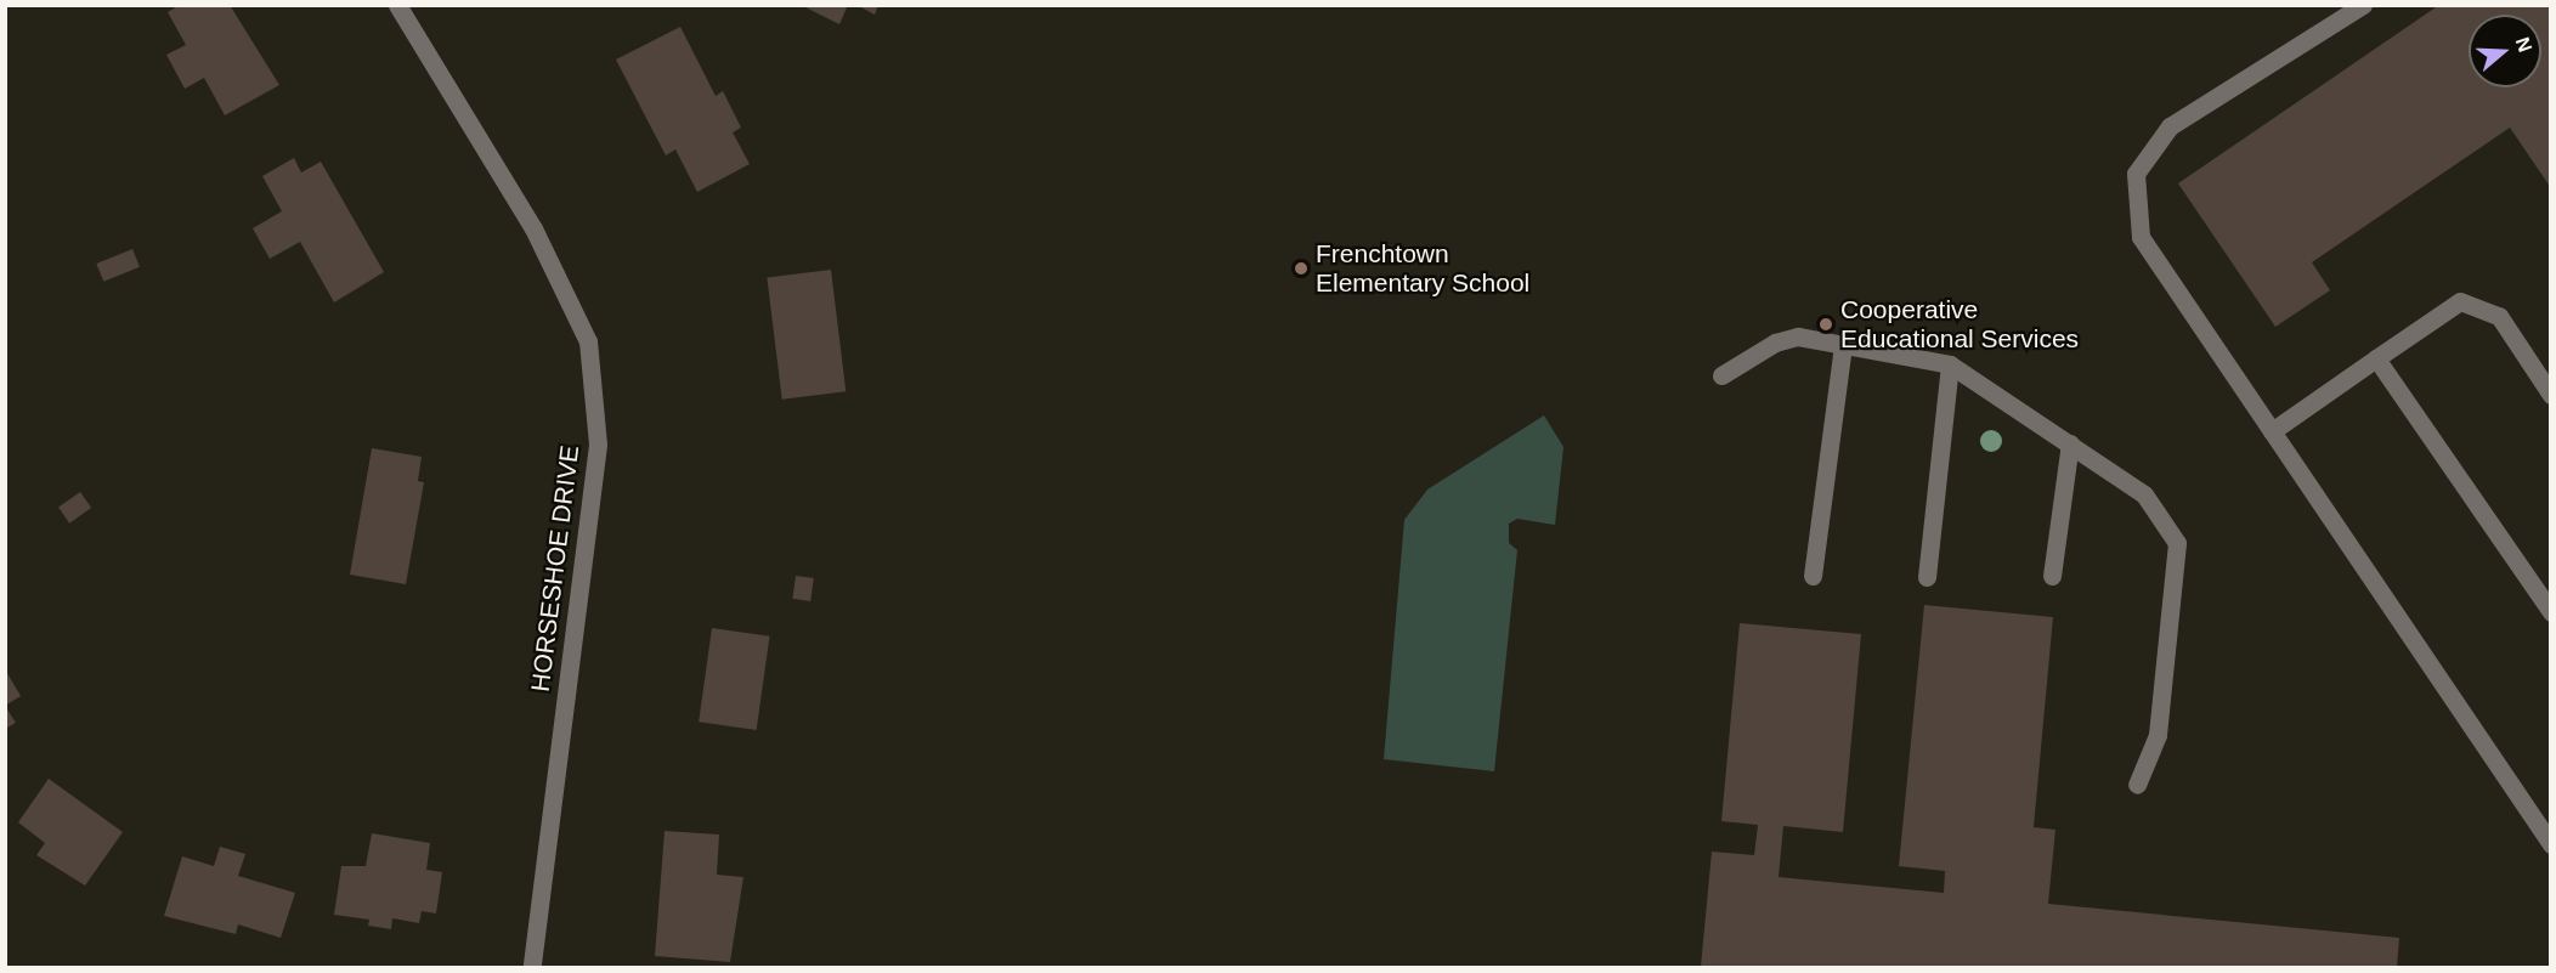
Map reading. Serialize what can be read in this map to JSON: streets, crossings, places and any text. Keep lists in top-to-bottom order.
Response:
{
  "streets": {
    "street": ["HORSESHOE DRIVE"]
  },
  "places": ["Frenchtown Elementary School", "Cooperative Educational Services"],
  "north": "right"
}
